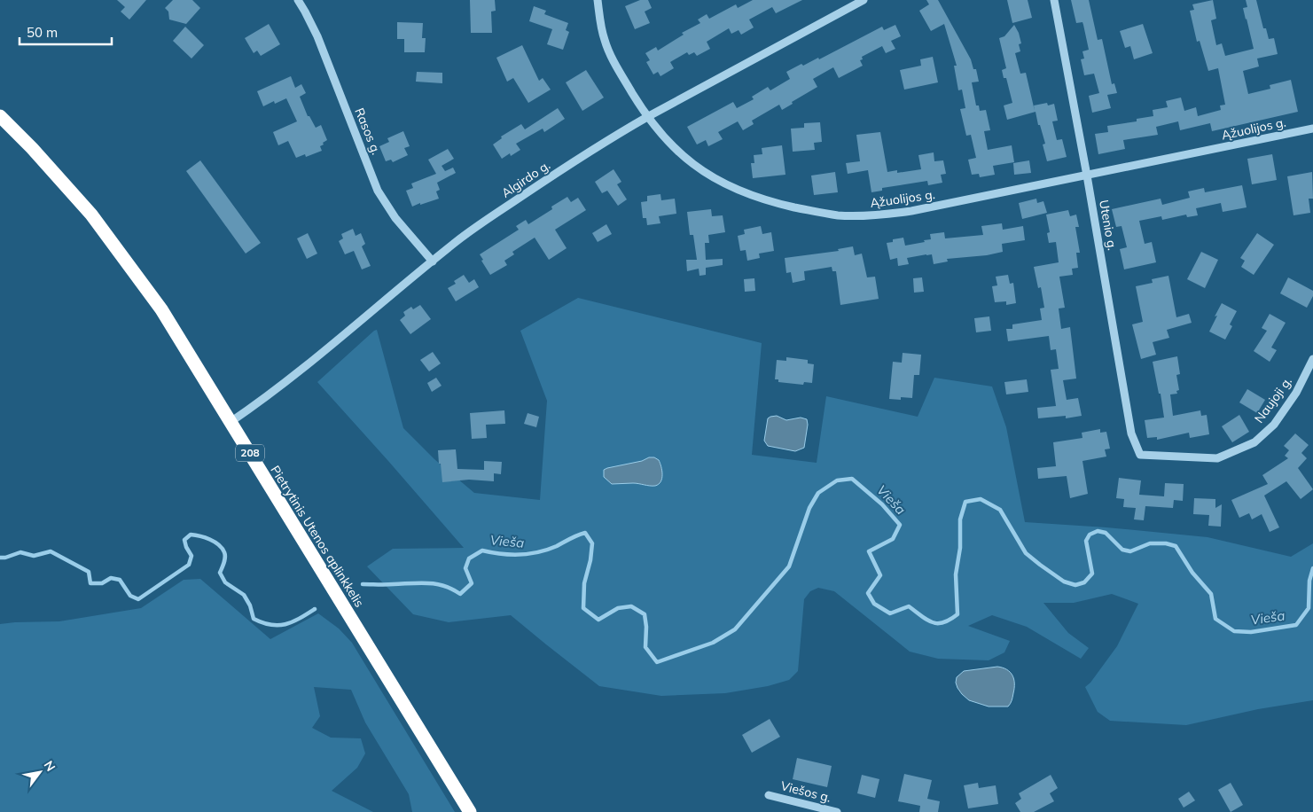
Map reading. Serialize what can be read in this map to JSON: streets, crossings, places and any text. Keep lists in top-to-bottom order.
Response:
{
  "streets": {
    "highway": ["208", "Pietrytinis Utenos aplinkkelis"],
    "street": [
      "Ąžuolijos g.",
      "Rasos g.",
      "Algirdo g.",
      "Utenio g.",
      "Naujoji g.",
      "Viešos g."
    ]
  },
  "crossings": [
    ["Ąžuolijos g.", "Algirdo g."],
    ["Ąžuolijos g.", "Utenio g."],
    ["Rasos g.", "Algirdo g."],
    ["Algirdo g.", "Pietrytinis Utenos aplinkkelis"],
    ["Utenio g.", "Naujoji g."]
  ],
  "water": ["Vieša"],
  "scale_bar": "50 m",
  "north": "top right"
}
